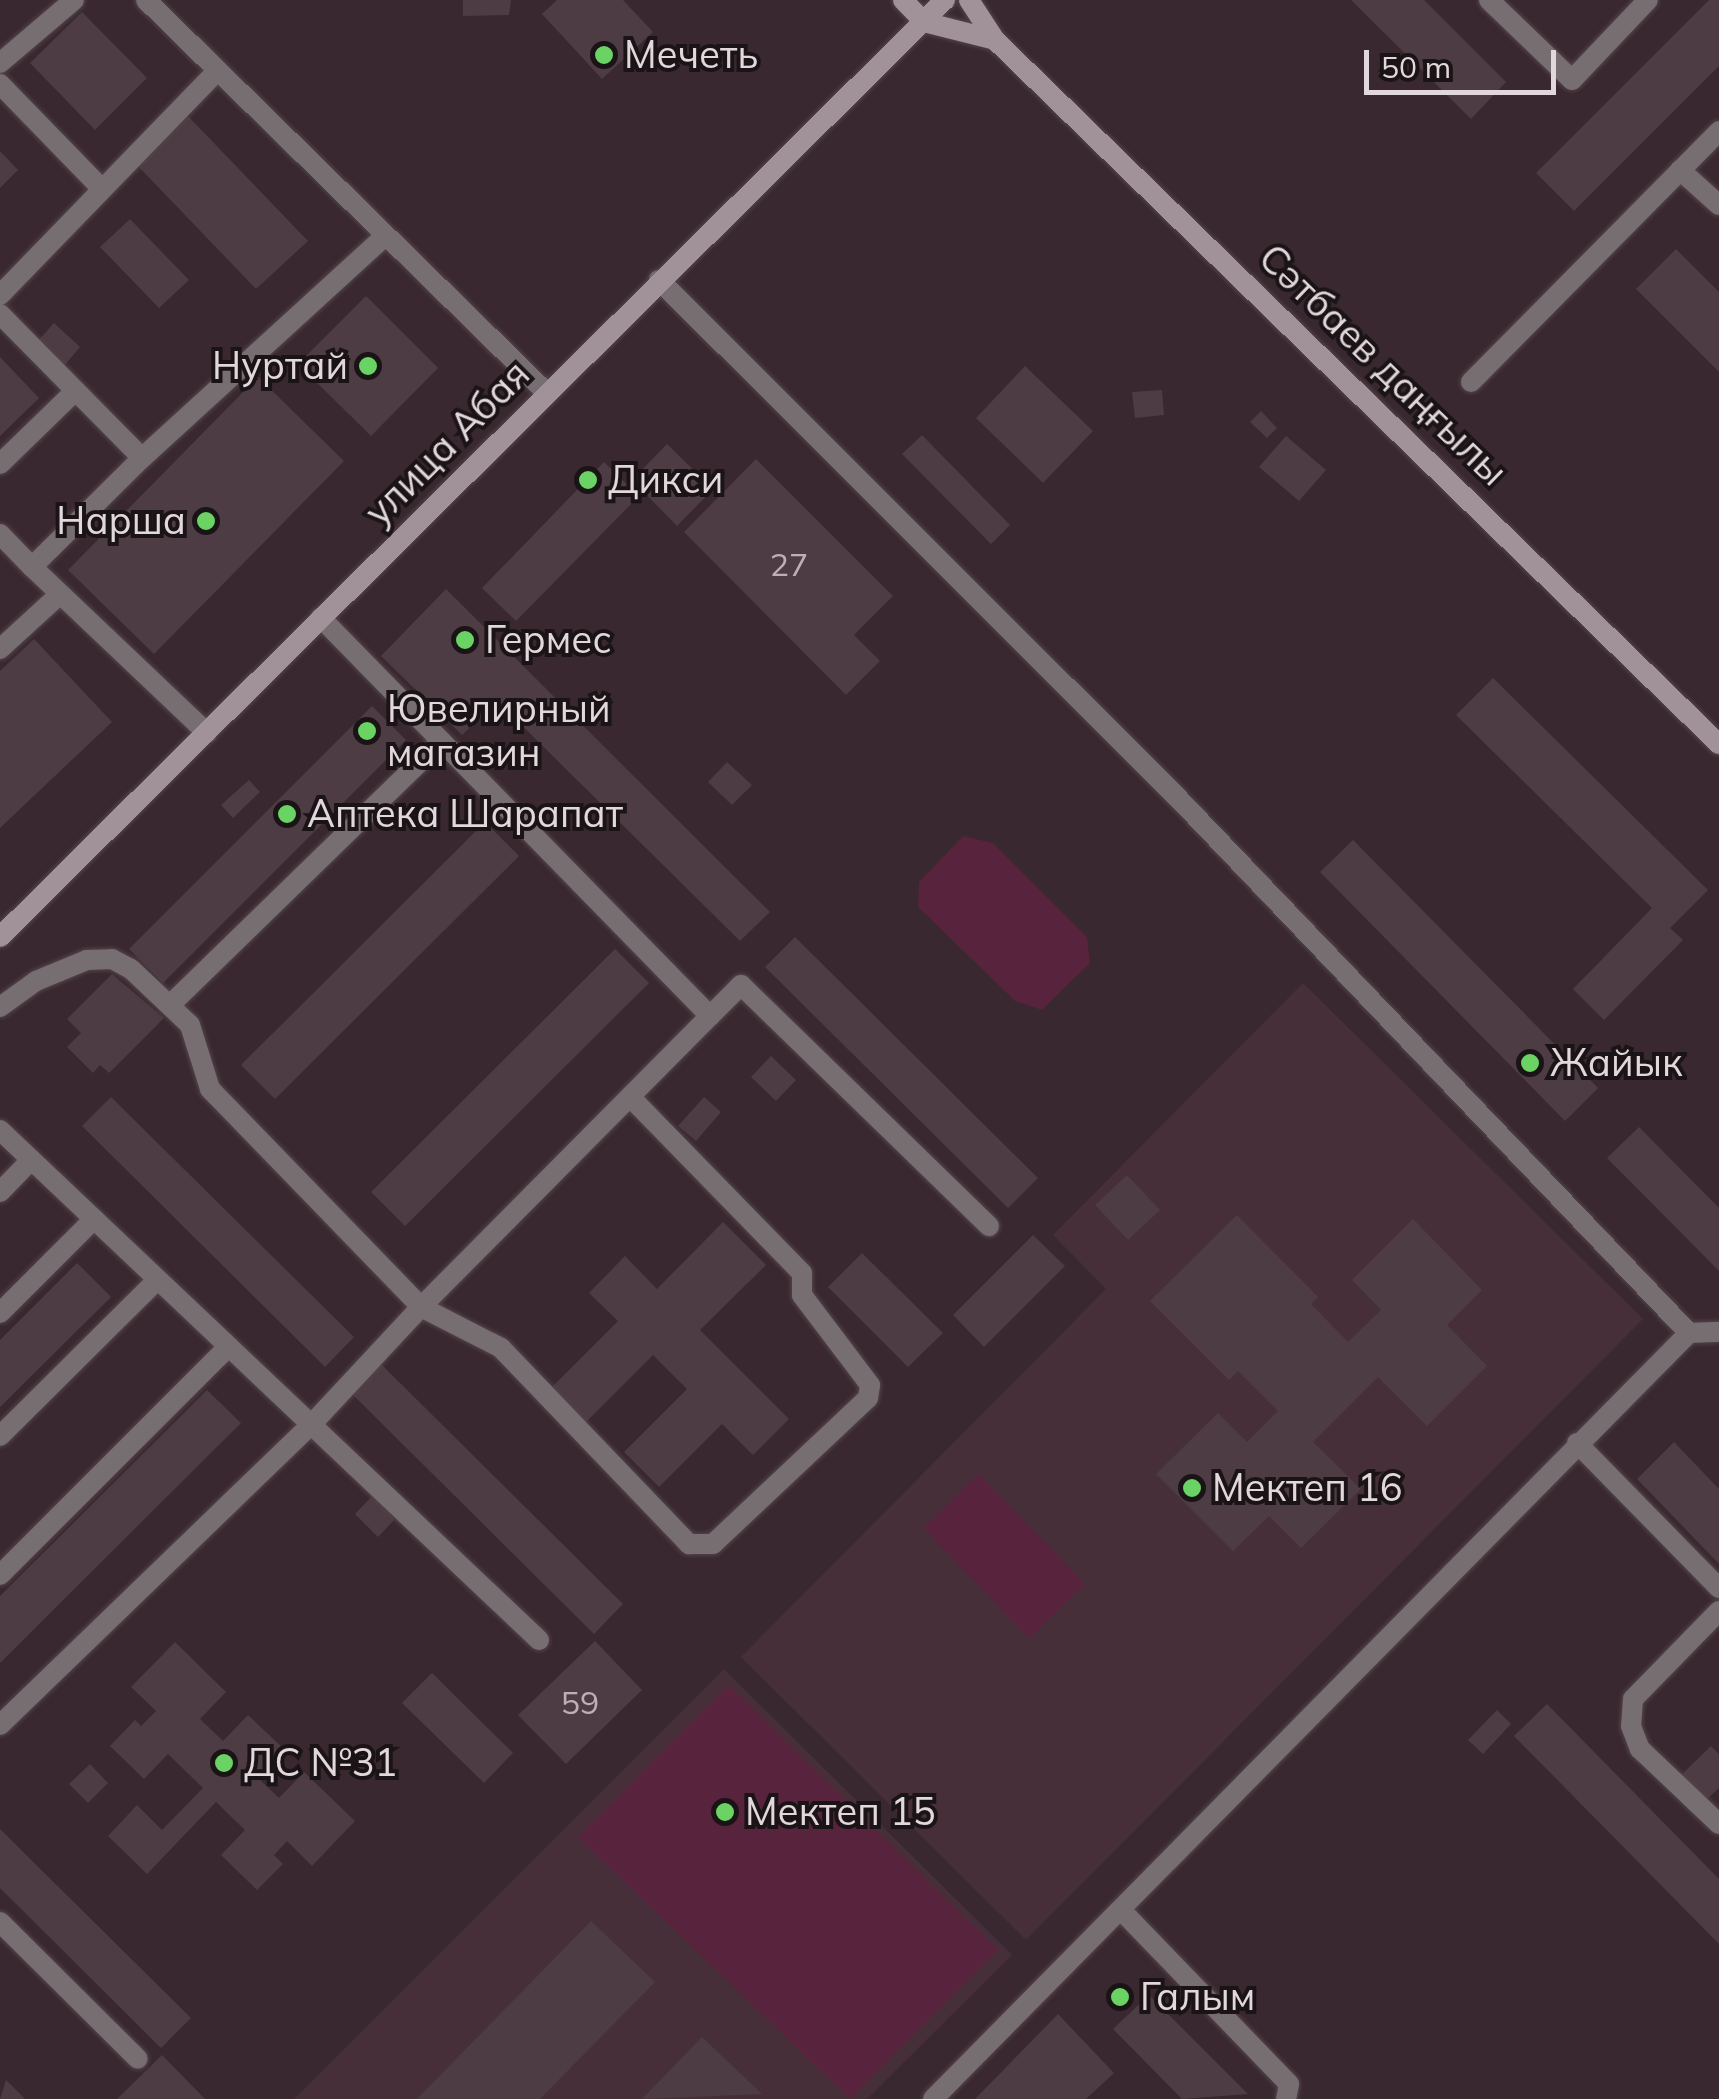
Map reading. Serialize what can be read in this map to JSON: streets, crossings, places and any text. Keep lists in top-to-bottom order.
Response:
{
  "streets": {
    "street": ["Сәтбаев даңғылы", "улица Абая"]
  },
  "places": [
    "Мечеть",
    "Нуртай",
    "Дикси",
    "Нарша",
    "Гермес",
    "Ювелирный магазин",
    "Аптека Шарапат",
    "Жайык",
    "Мектеп 16",
    "ДС №31",
    "Мектеп 15",
    "Галым"
  ],
  "house_numbers": ["27", "59"],
  "scale_bar": "50 m"
}
